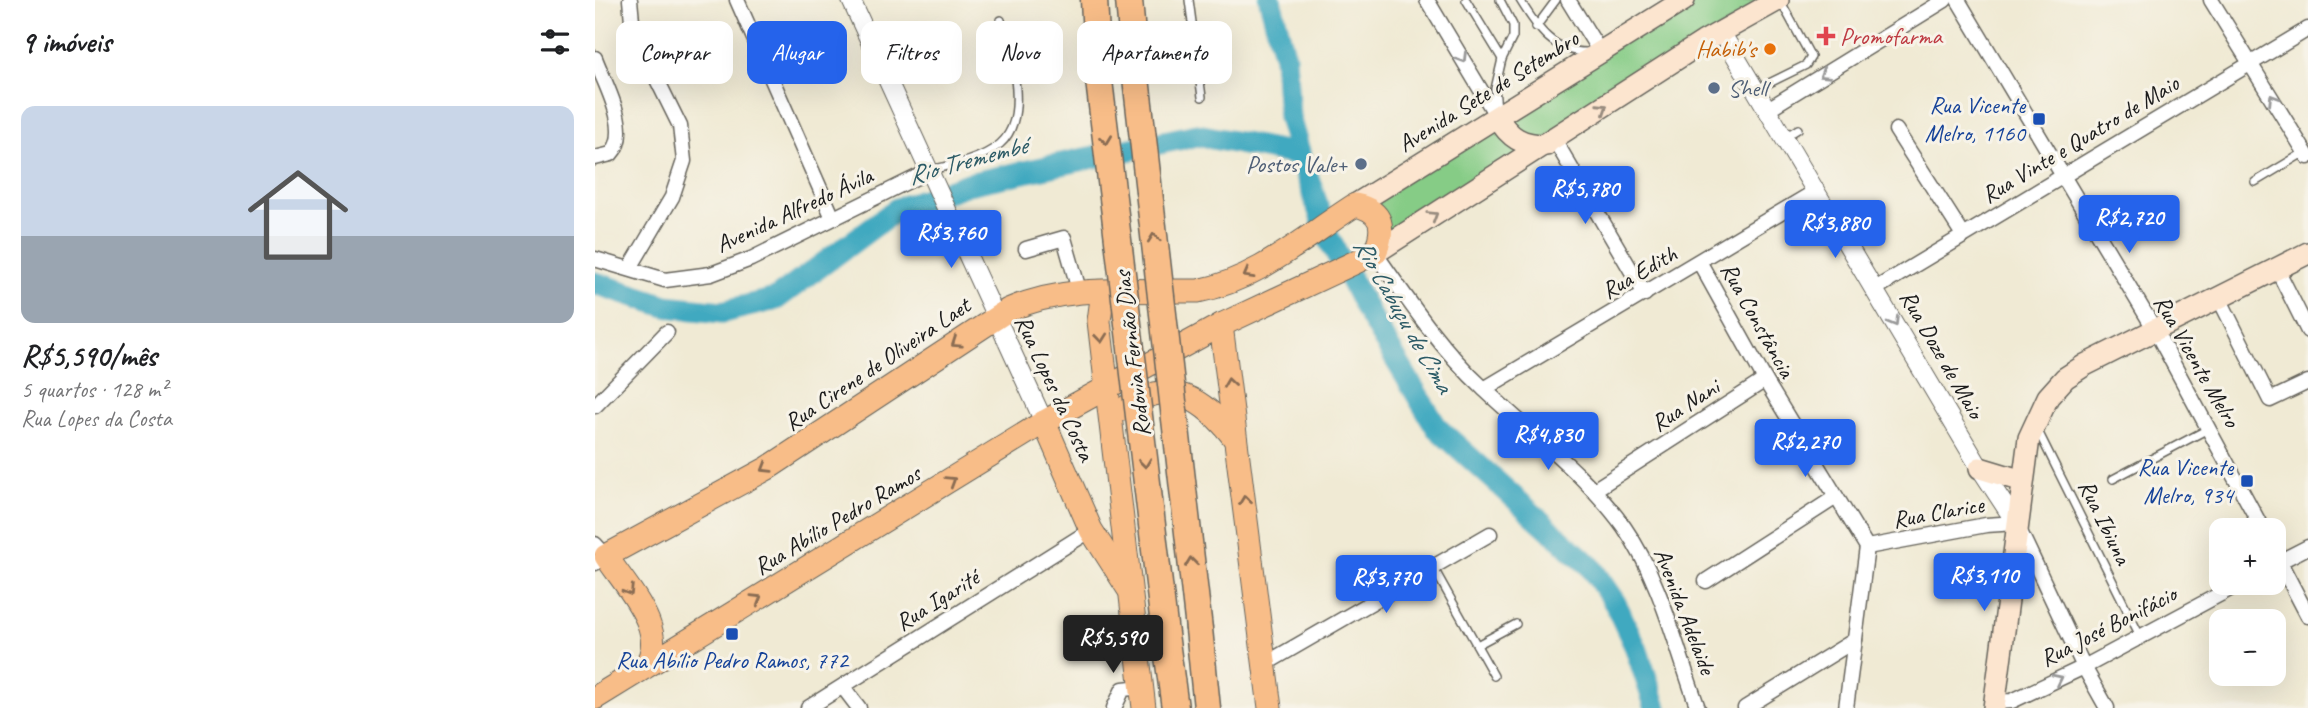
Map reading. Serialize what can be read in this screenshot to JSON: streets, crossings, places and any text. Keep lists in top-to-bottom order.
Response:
{
  "streets": {
    "highway": ["Rodovia Fernão Dias"],
    "main road": [
      "Avenida Sete de Setembro",
      "Rua Cirene de Oliveira Laet",
      "Rua Lopes da Costa",
      "Rua Abílio Pedro Ramos"
    ],
    "street": [
      "Rua Vinte e Quatro de Maio",
      "Avenida Alfredo Ávila",
      "Rua Edith",
      "Rua Constância",
      "Rua Doze de Maio",
      "Rua Vicente Melro",
      "Rua Nani",
      "Rua Clarice",
      "Rua Igarité",
      "Avenida Adelaide",
      "Rua José Bonifácio"
    ],
    "lane": ["Rua Ibiuna"]
  },
  "crossings": [
    ["Avenida Sete de Setembro", "Rua Cirene de Oliveira Laet"],
    ["Rua Vinte e Quatro de Maio", "Rua Doze de Maio"],
    ["Rua Vinte e Quatro de Maio", "Rua Vicente Melro"],
    ["Avenida Alfredo Ávila", "Rua Lopes da Costa"],
    ["Rua Edith", "Rua Constância"],
    ["Rua Edith", "Rua Doze de Maio"],
    ["Rua Edith", "Avenida Adelaide"],
    ["Rua Constância", "Rua Nani"],
    ["Rua Constância", "Rua Clarice"],
    ["Rua Doze de Maio", "Rua Clarice"],
    ["Rua Doze de Maio", "Rua José Bonifácio"],
    ["Rua Cirene de Oliveira Laet", "Rua Lopes da Costa"],
    ["Rua Lopes da Costa", "Rua Abílio Pedro Ramos"],
    ["Rua Lopes da Costa", "Rua Igarité"],
    ["Rua Nani", "Avenida Adelaide"],
    ["Rua Abílio Pedro Ramos", "Avenida Adelaide"],
    ["Rua Ibiuna", "Rua José Bonifácio"]
  ],
  "one_way": ["Rua Cirene de Oliveira Laet", "Rua Abílio Pedro Ramos", "Rua José Bonifácio"],
  "water": ["Rio Tremembé", "Rio Cabuçu de Cima"],
  "places": {
    "health": ["Promofarma"],
    "other": ["Habib's", "Shell", "Postos Vale+"],
    "transit": ["Rua Vicente Melro, 1160", "Rua Vicente Melro, 934", "Rua Abílio Pedro Ramos, 772"]
  },
  "page": {
    "heading": "9 imóveis",
    "chip": [
      "Comprar",
      "Alugar",
      "Filtros",
      "Novo",
      "Apartamento"
    ],
    "list": [
      {
        "name": "R$5,590/mês",
        "note": "5 quartos · 128 m² · Rua Lopes da Costa"
      }
    ],
    "price": [
      "R$5,780",
      "R$2,720",
      "R$3,880",
      "R$3,760",
      "R$4,830",
      "R$2,270",
      "R$3,110",
      "R$3,770",
      "R$5,590"
    ],
    "map_buttons": ["+", "−"]
  }
}
